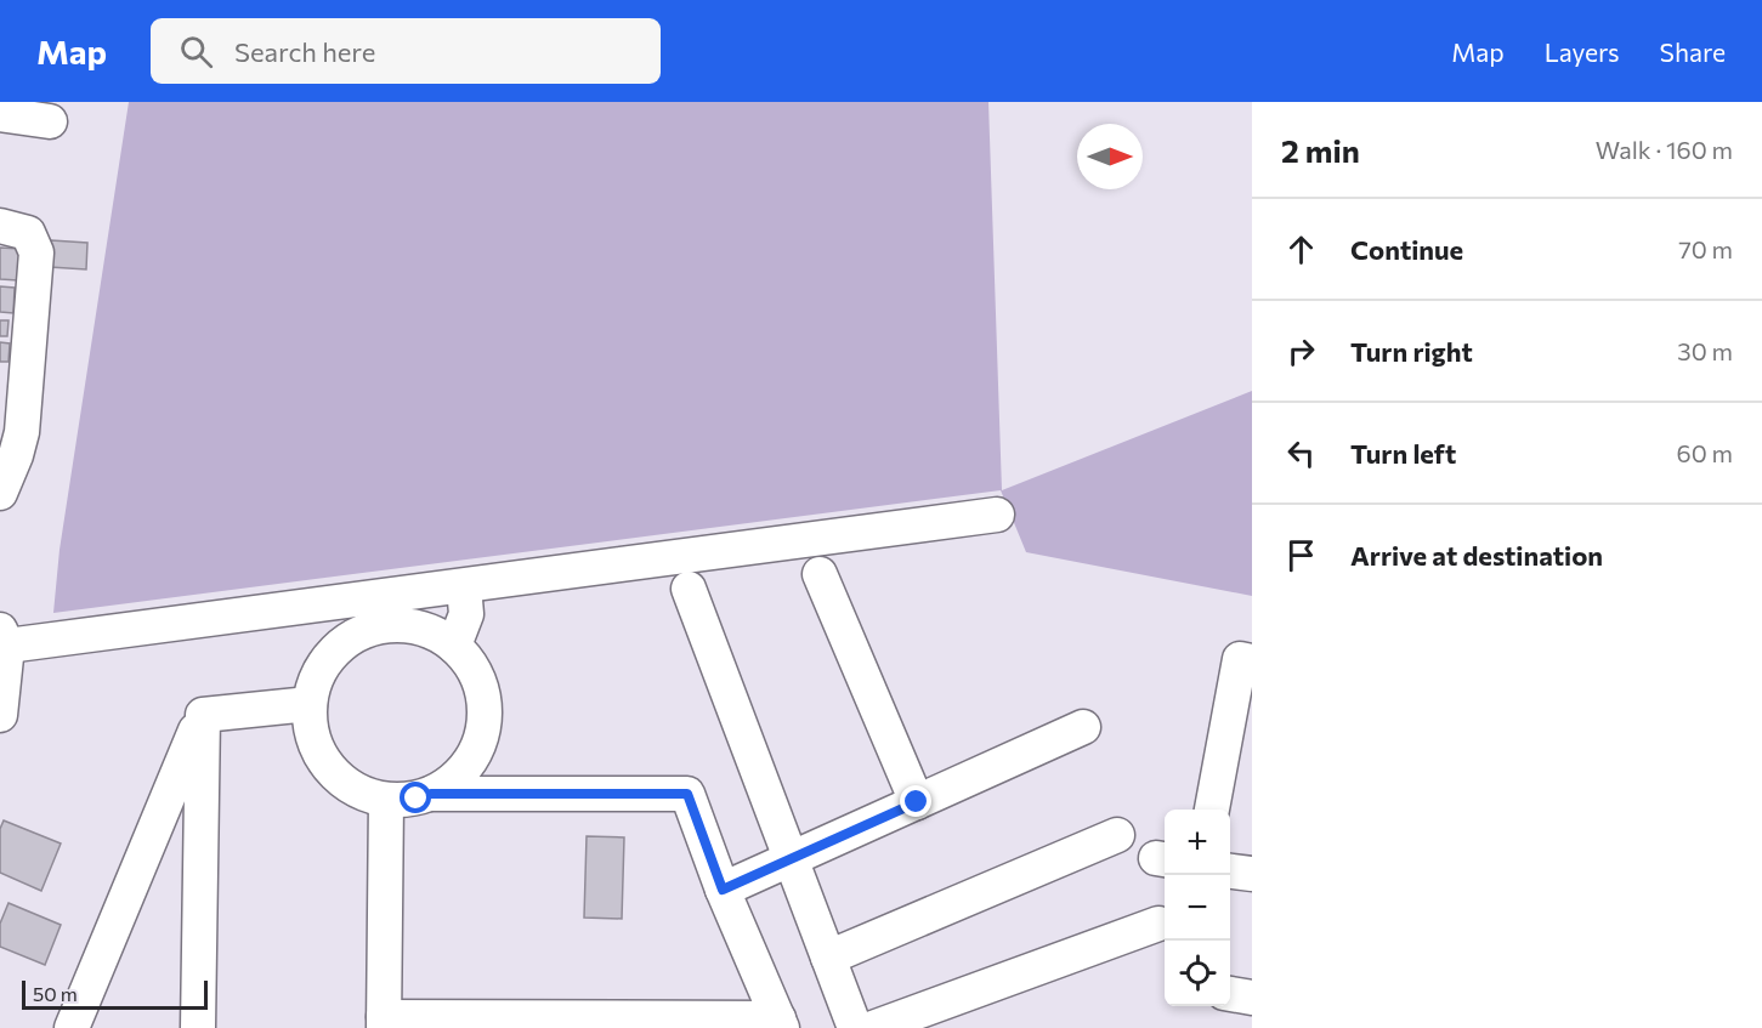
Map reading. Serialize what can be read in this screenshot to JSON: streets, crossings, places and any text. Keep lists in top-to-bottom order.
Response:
{
  "scale_bar": "50 m",
  "north": "right",
  "page": {
    "header": "Map",
    "search": "Search here",
    "nav": ["Map", "Layers", "Share"],
    "heading": ["2 min", "Walk · 160 m"],
    "list": [
      ["Continue", "70 m"],
      ["Turn right", "30 m"],
      ["Turn left", "60 m"],
      "Arrive at destination"
    ],
    "map_buttons": ["+", "−"],
    "scale": "50 m"
  }
}
